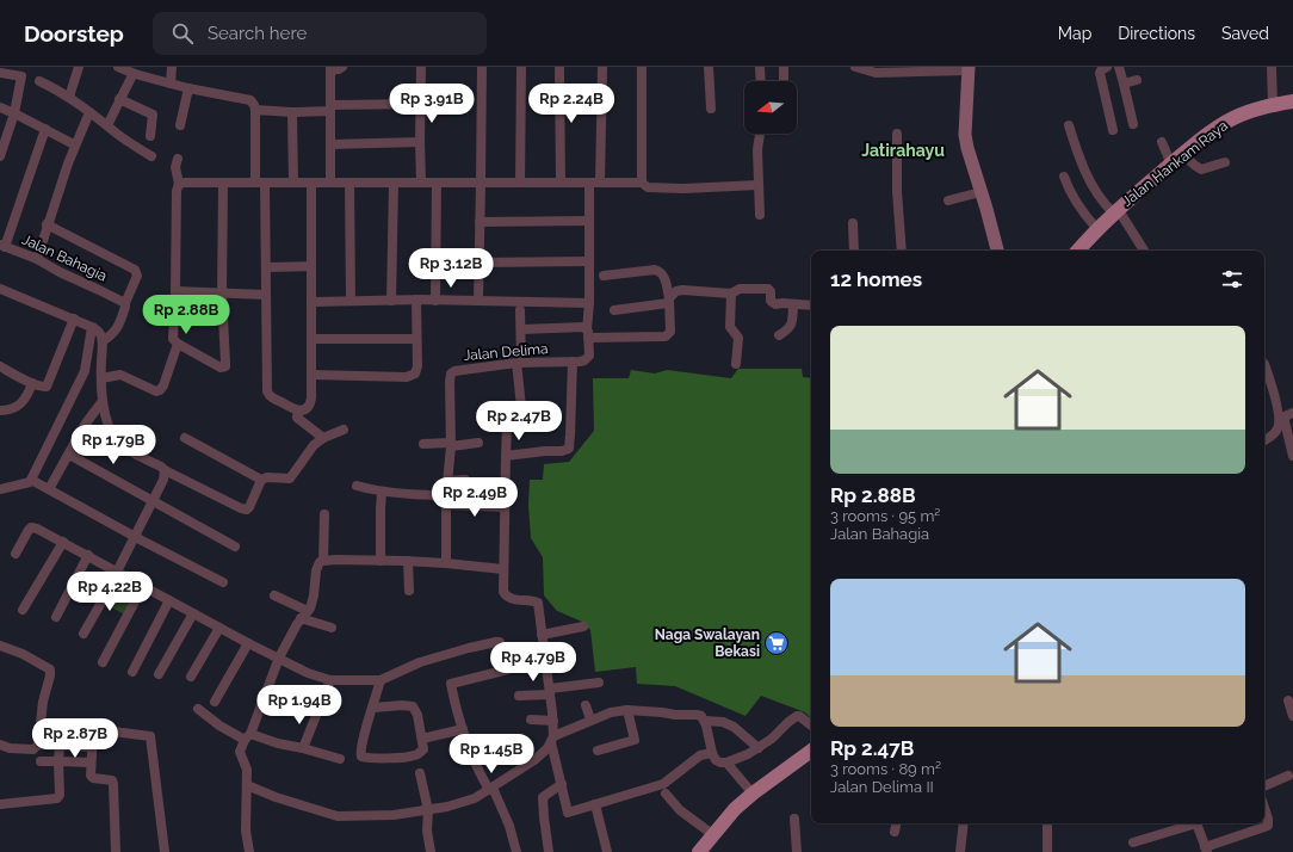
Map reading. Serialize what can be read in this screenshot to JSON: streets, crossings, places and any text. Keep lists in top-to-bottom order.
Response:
{
  "streets": {
    "main road": ["Jalan Hankam Raya"],
    "street": ["Jalan Bahagia", "Jalan Delima"]
  },
  "districts": ["Jatirahayu"],
  "places": {
    "supermarket": ["Naga Swalayan Bekasi"]
  },
  "north": "left",
  "page": {
    "header": "Doorstep",
    "search": "Search here",
    "nav": ["Map", "Directions", "Saved"],
    "price": [
      "Rp 3.91B",
      "Rp 2.24B",
      "Rp 3.12B",
      "Rp 2.88B",
      "Rp 2.47B",
      "Rp 1.79B",
      "Rp 2.49B",
      "Rp 4.22B",
      "Rp 4.79B",
      "Rp 1.94B",
      "Rp 2.87B",
      "Rp 1.45B"
    ],
    "heading": "12 homes",
    "list": [
      {
        "name": "Rp 2.88B",
        "note": "3 rooms · 95 m² · Jalan Bahagia"
      },
      {
        "name": "Rp 2.47B",
        "note": "3 rooms · 89 m² · Jalan Delima II"
      }
    ]
  }
}
